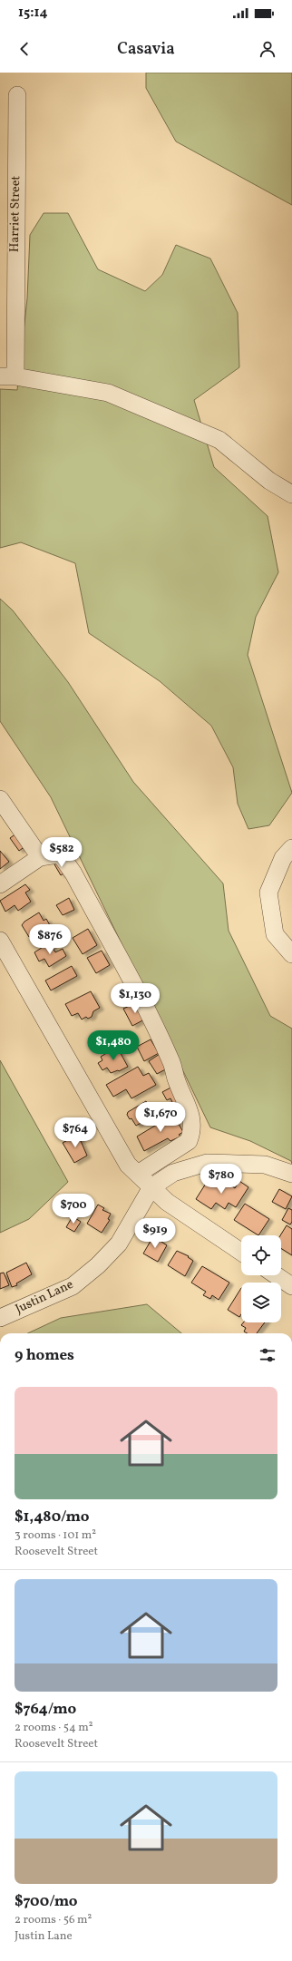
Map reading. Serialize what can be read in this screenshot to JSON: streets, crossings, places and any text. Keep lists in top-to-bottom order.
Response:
{
  "streets": {
    "street": ["Harriet Street", "Justin Lane"]
  },
  "page": {
    "status": "15:14",
    "header": "Casavia",
    "price": [
      "$582",
      "$876",
      "$1,130",
      "$1,480",
      "$1,670",
      "$764",
      "$780",
      "$700",
      "$919"
    ],
    "heading": "9 homes",
    "list": [
      {
        "name": "$1,480/mo",
        "note": "3 rooms · 101 m² · Roosevelt Street"
      },
      {
        "name": "$764/mo",
        "note": "2 rooms · 54 m² · Roosevelt Street"
      },
      {
        "name": "$700/mo",
        "note": "2 rooms · 56 m² · Justin Lane"
      }
    ]
  }
}
